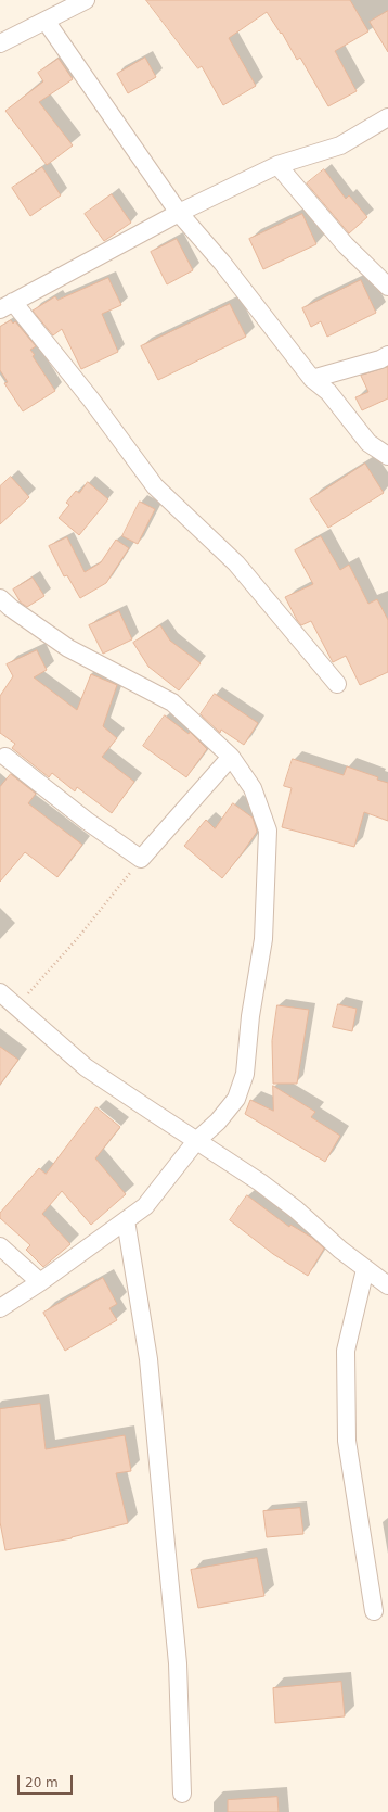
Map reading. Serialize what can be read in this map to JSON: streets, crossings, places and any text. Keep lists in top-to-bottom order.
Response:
{
  "scale_bar": "20 m"
}
